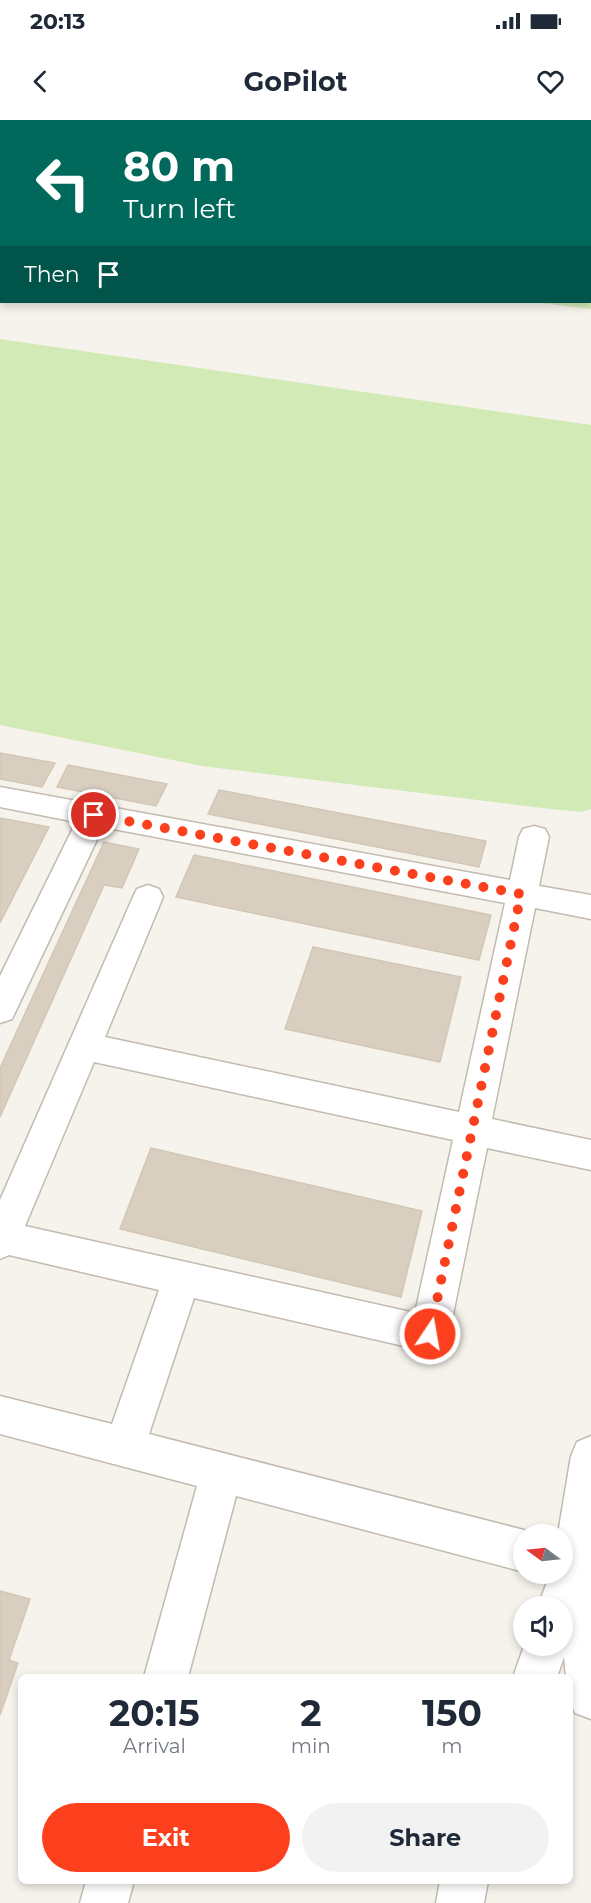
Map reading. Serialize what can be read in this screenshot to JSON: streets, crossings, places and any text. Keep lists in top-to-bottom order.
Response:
{
  "north": "left",
  "page": {
    "status": "20:13",
    "header": "GoPilot",
    "turn": ["80 m", "Turn left"],
    "then": "Then",
    "eta": [
      "20:15",
      "Arrival",
      "2",
      "min",
      "150",
      "m"
    ],
    "buttons": ["Exit", "Share"]
  }
}
